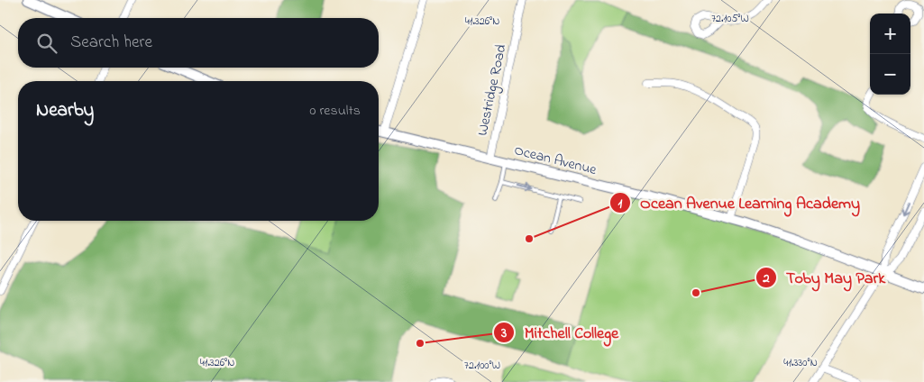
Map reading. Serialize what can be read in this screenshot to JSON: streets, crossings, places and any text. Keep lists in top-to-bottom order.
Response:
{
  "streets": {
    "main road": ["Ocean Avenue"],
    "street": ["Westridge Road"]
  },
  "crossings": [
    ["Westridge Road", "Ocean Avenue"]
  ],
  "places": ["Ocean Avenue Learning Academy", "Toby May Park", "Mitchell College"],
  "page": {
    "map_buttons": ["+", "−"],
    "search": "Search here",
    "heading": ["Nearby", "0 results"]
  },
  "coordinates": [
    "72.105°W",
    "41.326°N",
    "41.330°N",
    "72.100°W"
  ]
}
